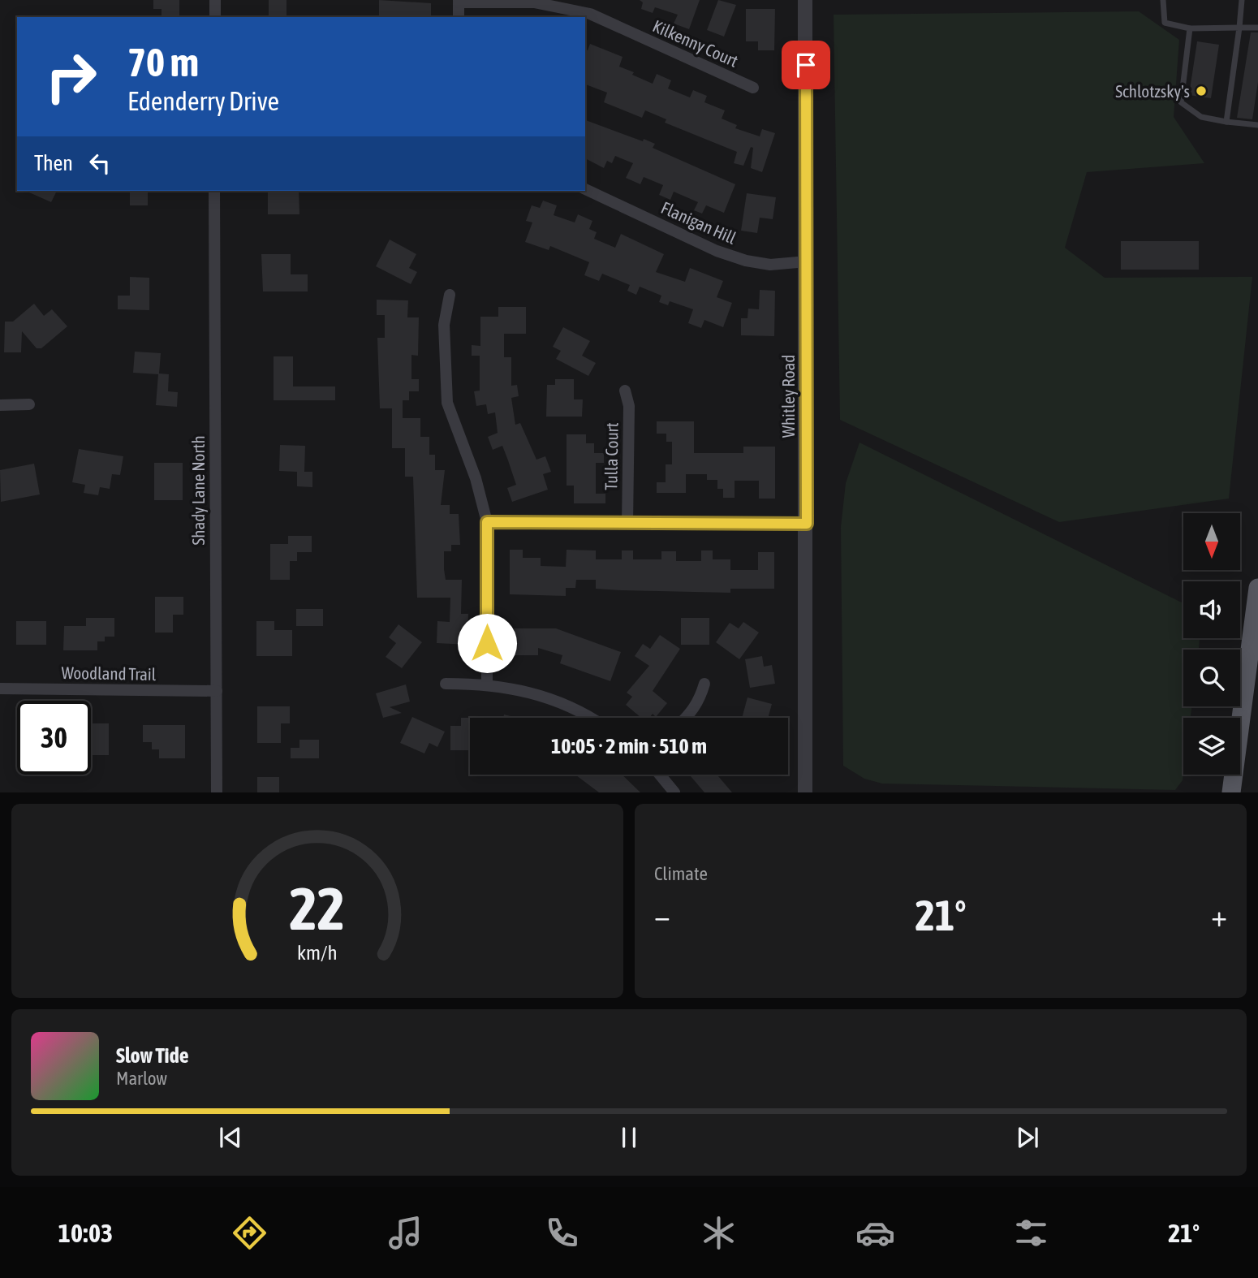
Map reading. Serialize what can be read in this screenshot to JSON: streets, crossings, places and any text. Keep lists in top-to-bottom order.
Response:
{
  "streets": {
    "street": [
      "Kilkenny Court",
      "Flanigan Hill",
      "Whitley Road",
      "Tulla Court",
      "Shady Lane North",
      "Woodland Trail"
    ]
  },
  "crossings": [
    ["Flanigan Hill", "Whitley Road"],
    ["Shady Lane North", "Woodland Trail"]
  ],
  "places": ["Schlotzsky's"],
  "north": "bottom",
  "page": {
    "turn": ["70 m", "Edenderry Drive"],
    "then": "Then",
    "limit": "30",
    "trip": "10:05 · 2 min · 510 m",
    "tile": "Climate",
    "heat": ["−", "21°", "+"],
    "song": ["Slow Tide", "Marlow"],
    "tabs": ["10:03", "21°"],
    "gauge": ["22", "km/h"]
  }
}
